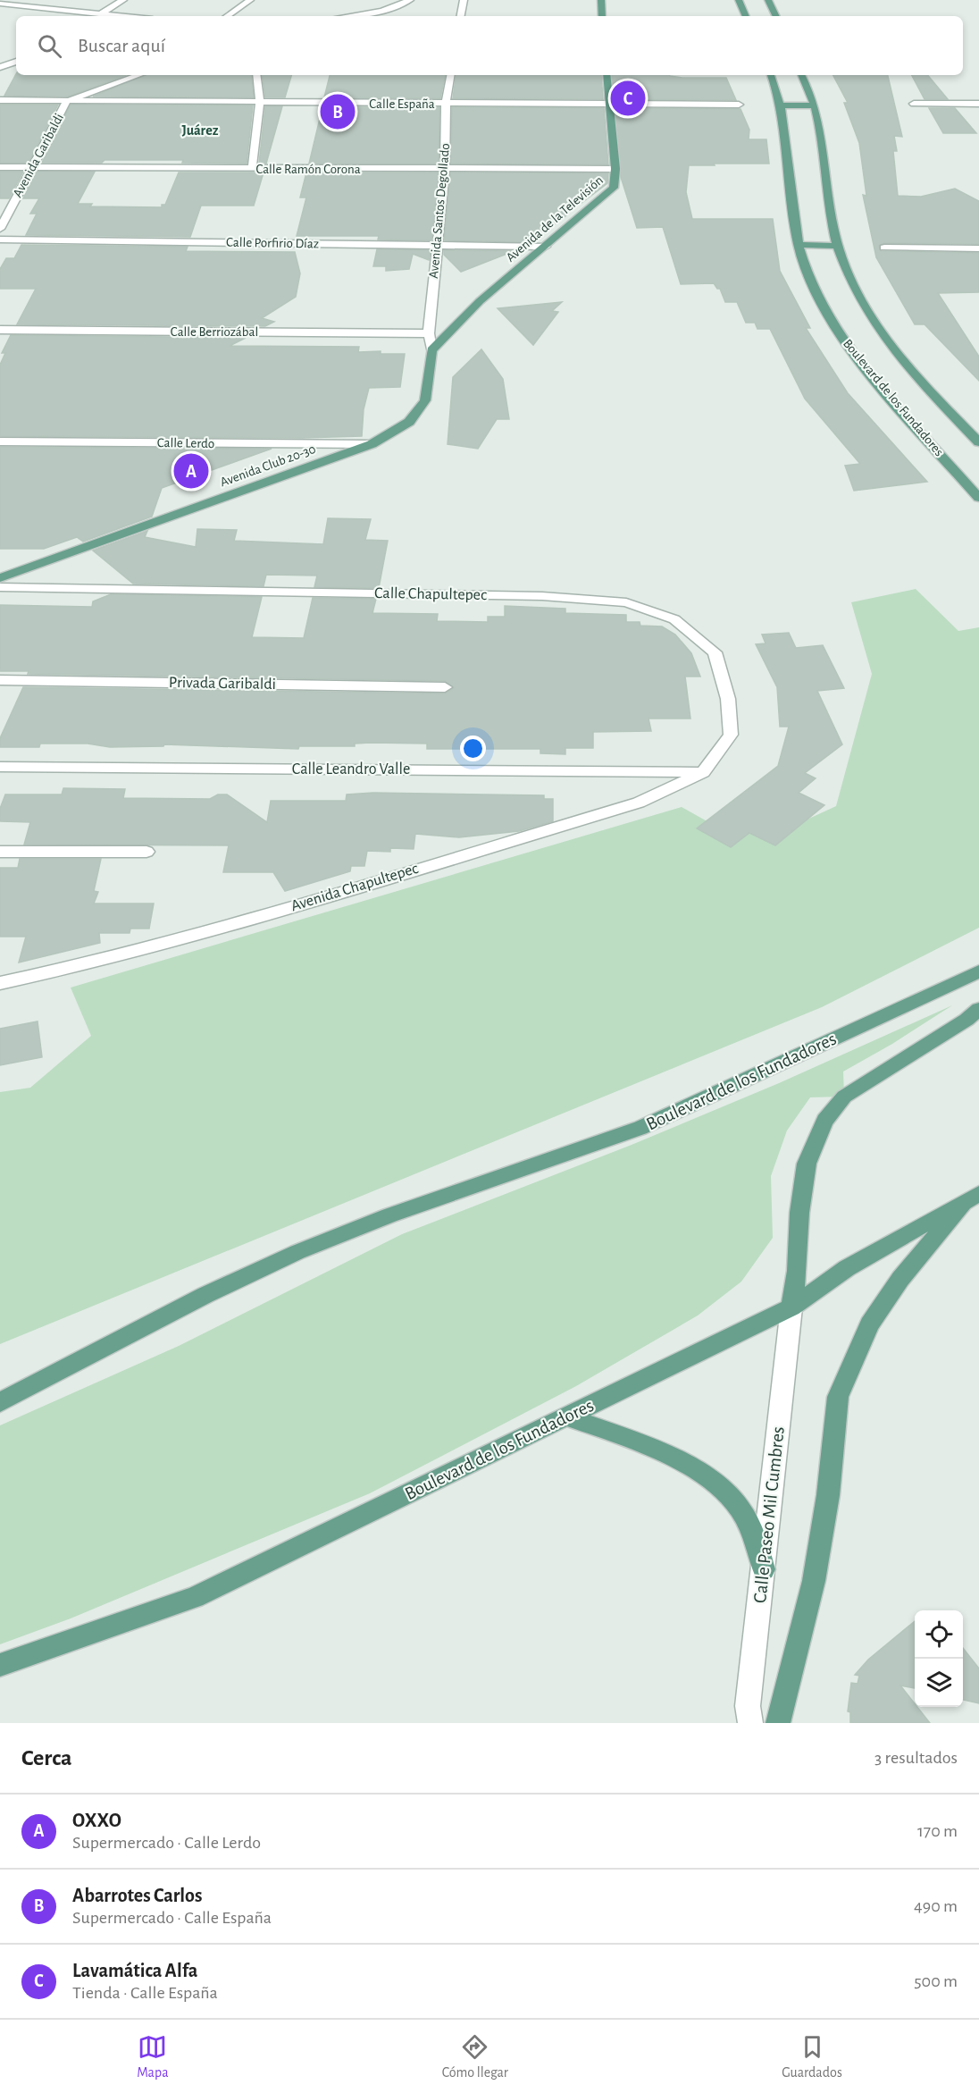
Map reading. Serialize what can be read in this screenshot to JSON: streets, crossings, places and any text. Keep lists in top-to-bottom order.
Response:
{
  "streets": {
    "main road": ["Avenida de la Televisión", "Boulevard de los Fundadores", "Avenida Club 20-30"],
    "street": [
      "Calle España",
      "Avenida Garibaldi",
      "Calle Ramón Corona",
      "Avenida Santos Degollado",
      "Calle Porfirio Díaz",
      "Calle Berriozábal",
      "Calle Lerdo",
      "Calle Chapultepec",
      "Privada Garibaldi",
      "Calle Leandro Valle",
      "Avenida Chapultepec",
      "Calle Paseo Mil Cumbres"
    ]
  },
  "crossings": [
    ["Calle España", "Avenida Garibaldi"],
    ["Calle España", "Avenida Santos Degollado"],
    ["Calle España", "Avenida de la Televisión"],
    ["Avenida Garibaldi", "Calle Ramón Corona"],
    ["Calle Ramón Corona", "Avenida Santos Degollado"],
    ["Calle Ramón Corona", "Avenida de la Televisión"],
    ["Avenida Santos Degollado", "Avenida de la Televisión"],
    ["Avenida Santos Degollado", "Calle Porfirio Díaz"],
    ["Avenida Santos Degollado", "Calle Berriozábal"],
    ["Avenida Santos Degollado", "Avenida Club 20-30"],
    ["Avenida de la Televisión", "Calle Porfirio Díaz"],
    ["Avenida de la Televisión", "Avenida Club 20-30"],
    ["Boulevard de los Fundadores", "Calle Paseo Mil Cumbres"],
    ["Calle Lerdo", "Avenida Club 20-30"],
    ["Calle Chapultepec", "Calle Leandro Valle"],
    ["Calle Chapultepec", "Avenida Chapultepec"],
    ["Calle Leandro Valle", "Avenida Chapultepec"]
  ],
  "districts": ["Juárez"],
  "page": {
    "search": "Buscar aquí",
    "pins": ["C", "B", "A"],
    "heading": ["Cerca", "3 resultados"],
    "list": [
      {
        "mark": "A",
        "name": "OXXO",
        "note": "Supermercado · Calle Lerdo",
        "value": "170 m"
      },
      {
        "mark": "B",
        "name": "Abarrotes Carlos",
        "note": "Supermercado · Calle España",
        "value": "490 m"
      },
      {
        "mark": "C",
        "name": "Lavamática Alfa",
        "note": "Tienda · Calle España",
        "value": "500 m"
      }
    ],
    "nav": ["Mapa", "Cómo llegar", "Guardados"]
  }
}
